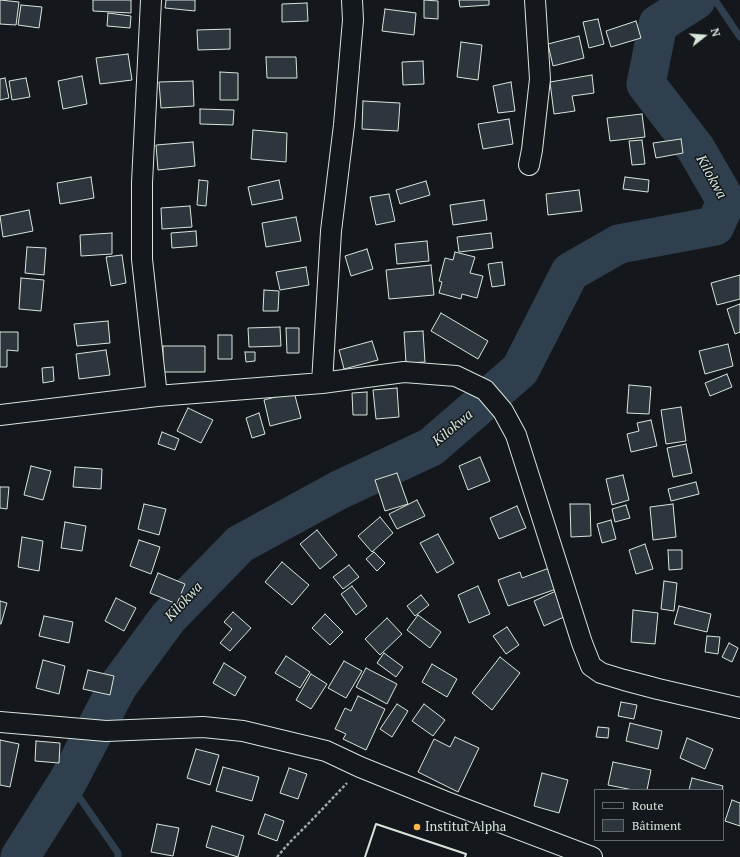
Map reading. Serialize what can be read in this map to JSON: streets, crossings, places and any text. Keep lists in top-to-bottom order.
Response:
{
  "water": ["Kilokwa"],
  "places": ["Institut Alpha"],
  "legend": ["Route", "Bâtiment"],
  "north": "right"
}
